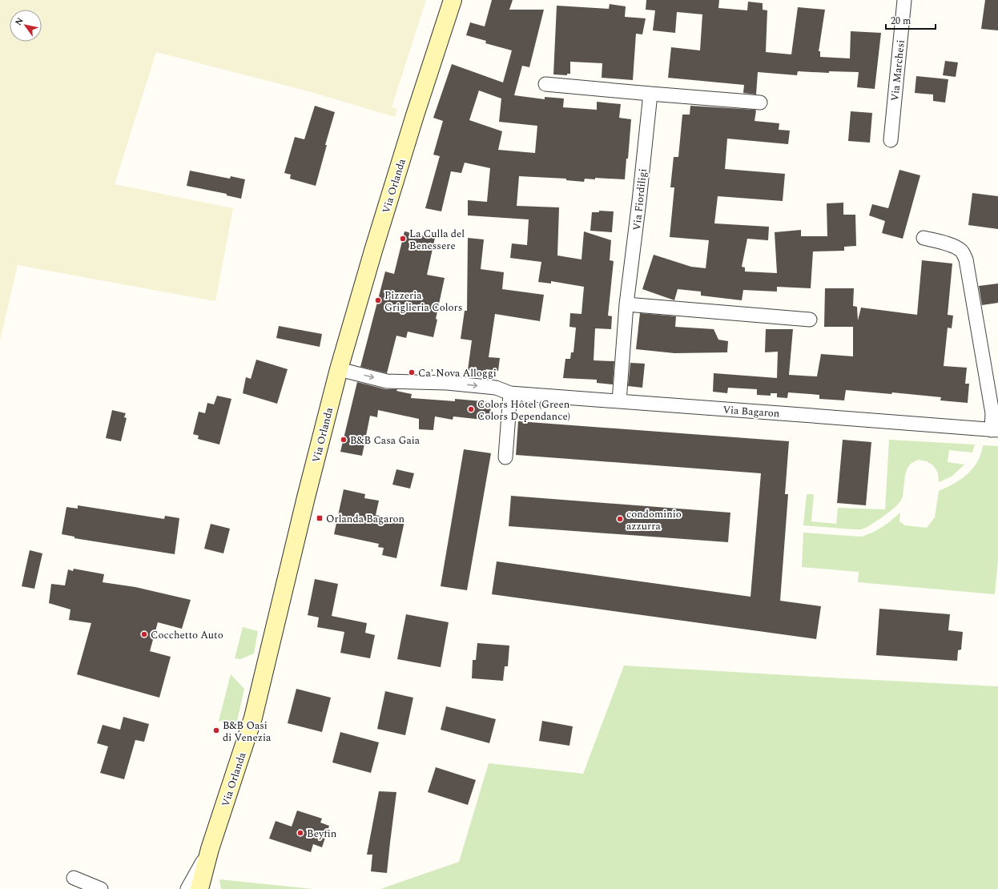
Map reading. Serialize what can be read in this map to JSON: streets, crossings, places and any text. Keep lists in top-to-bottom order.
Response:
{
  "streets": {
    "main road": ["Via Orlanda"],
    "street": ["Via Marchesi", "Via Fiordiligi", "Via Bagaron"]
  },
  "crossings": [
    ["Via Orlanda", "Via Bagaron"],
    ["Via Fiordiligi", "Via Bagaron"]
  ],
  "places": {
    "other": [
      "La Culla del Benessere",
      "Pizzeria Griglieria Colors",
      "Ca' Nova Alloggi",
      "Colors Hôtel (Green Colors Dependance)",
      "B&B Casa Gaia",
      "condominio azzurra",
      "Cocchetto Auto",
      "B&B Oasi di Venezia",
      "Beyfin"
    ],
    "transit": ["Orlanda Bagaron"]
  },
  "scale_bar": "20 m",
  "north": "top left"
}
